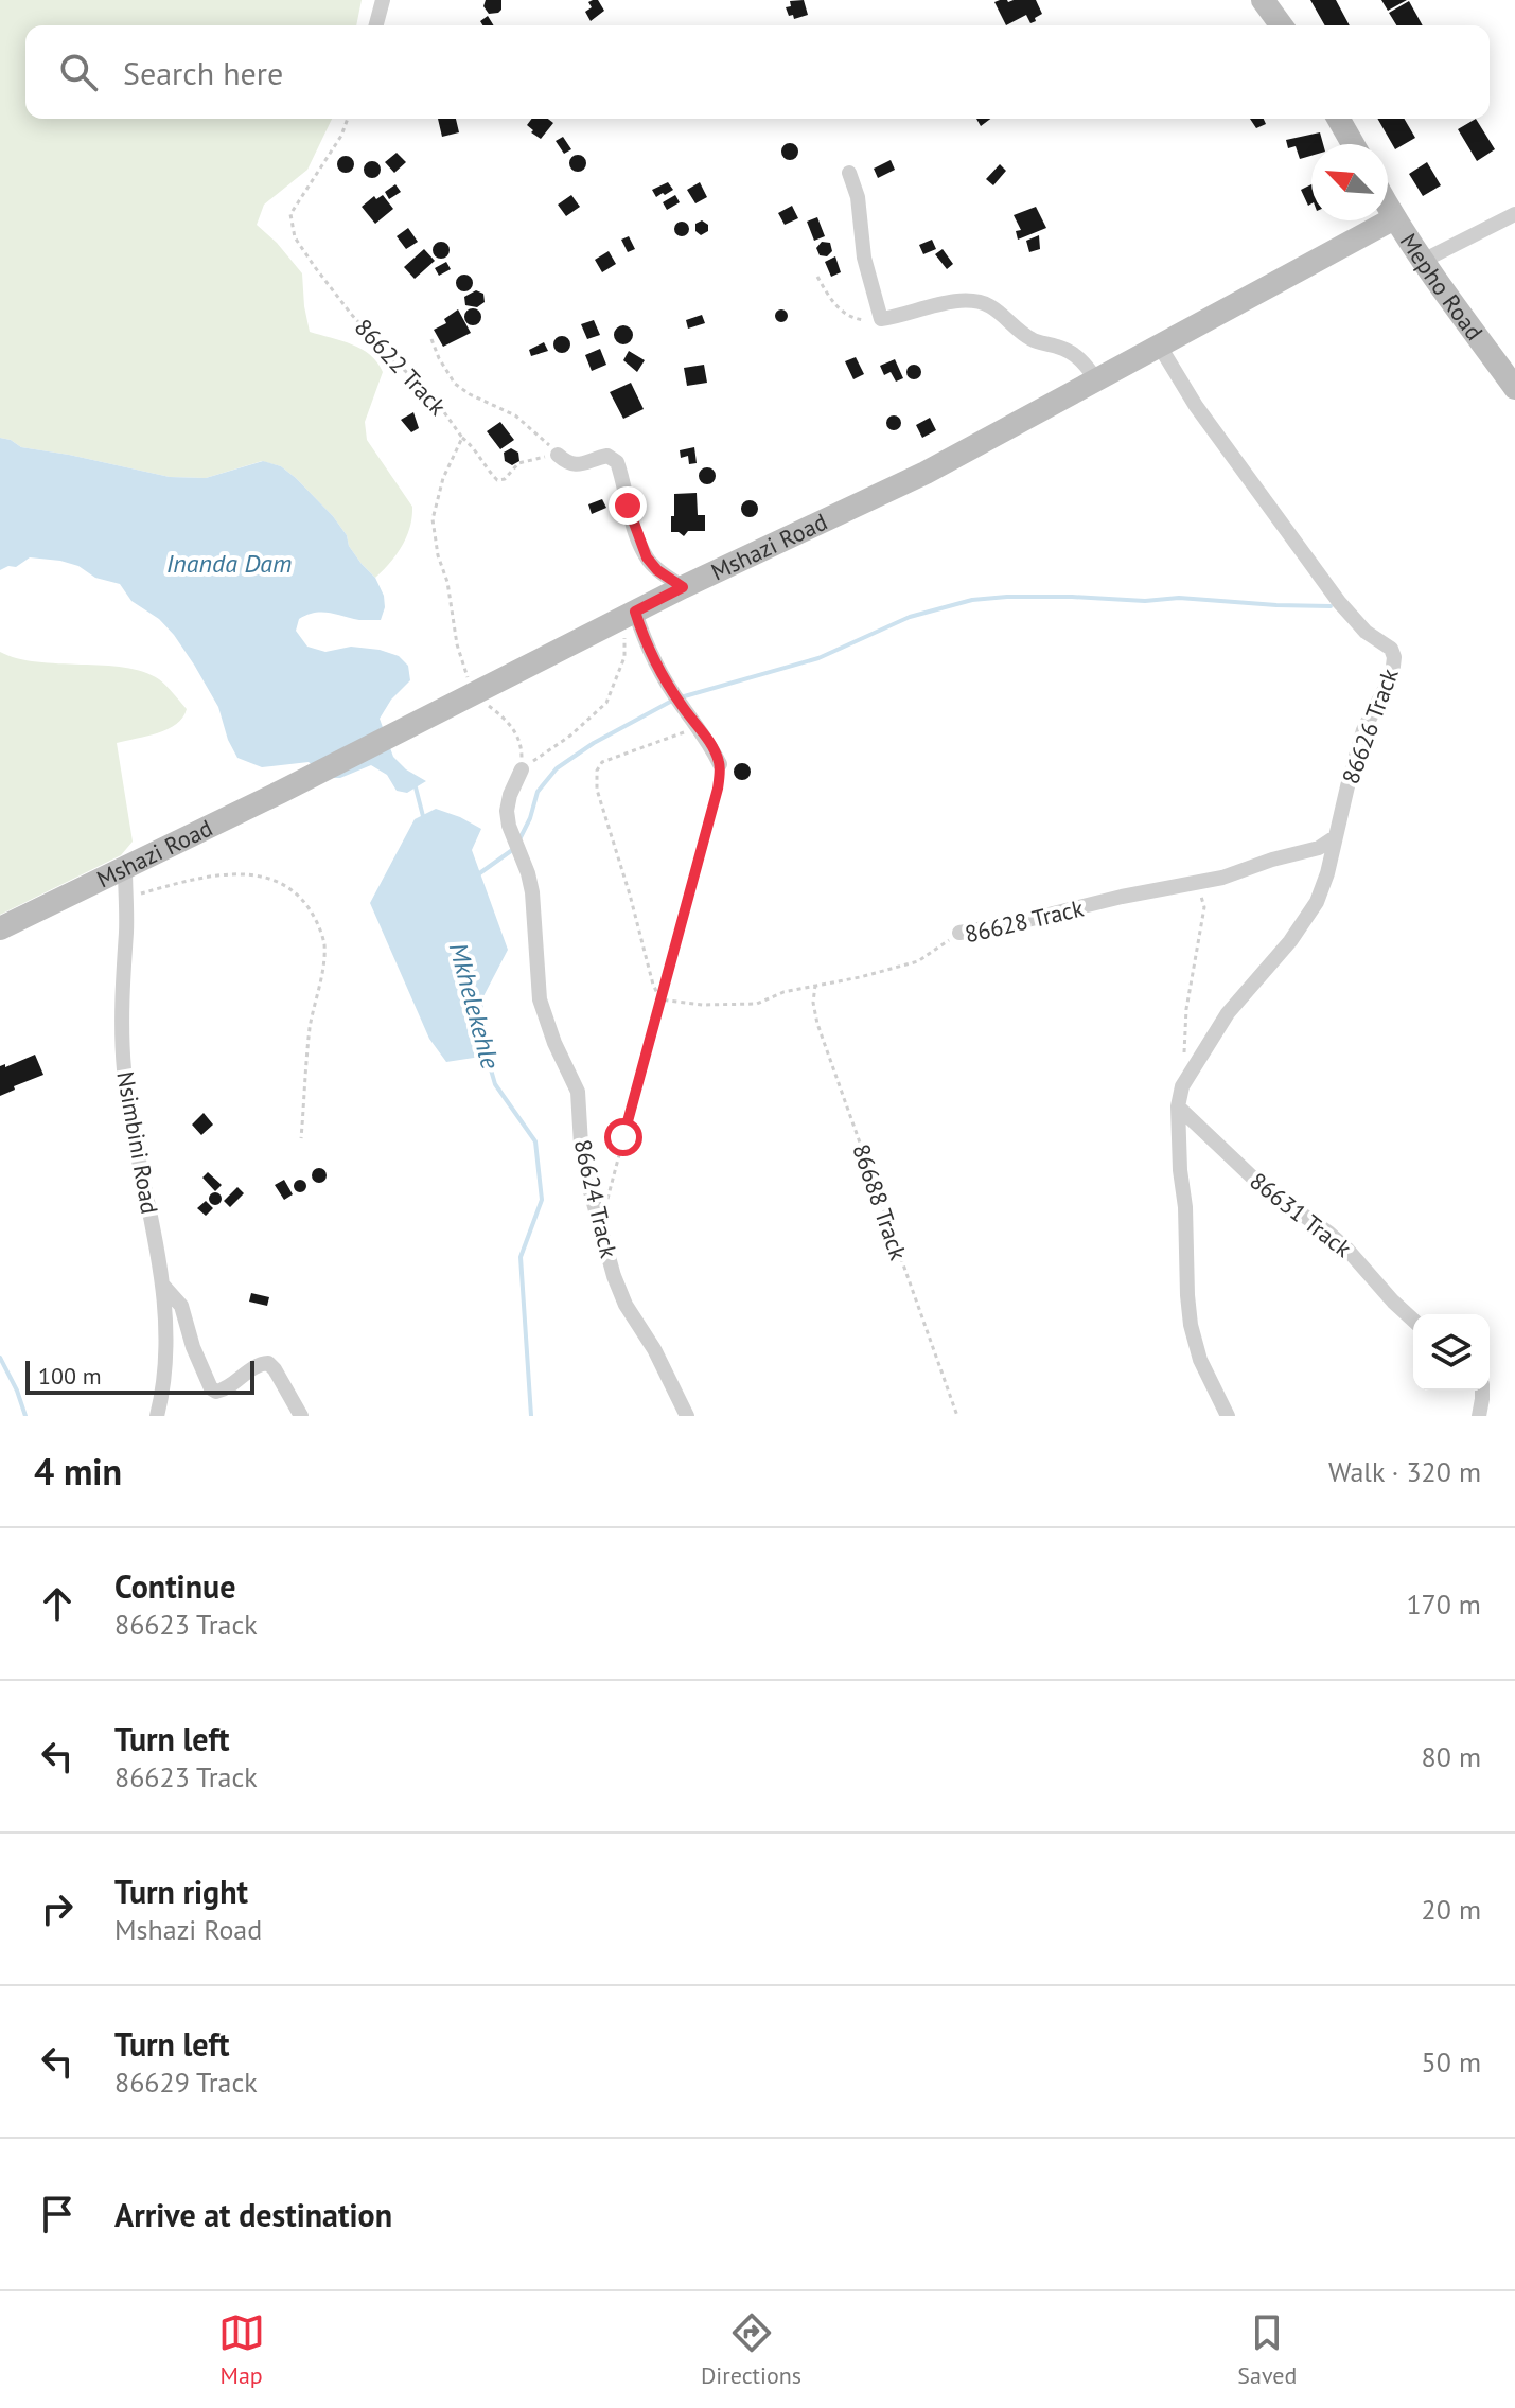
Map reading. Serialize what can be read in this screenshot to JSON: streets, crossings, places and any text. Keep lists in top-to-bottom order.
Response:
{
  "streets": {
    "street": [
      "Mepho Road",
      "Mshazi Road",
      "86626 Track",
      "86628 Track",
      "Nsimbini Road",
      "86624 Track",
      "86631 Track"
    ],
    "path": ["86622 Track", "86688 Track"]
  },
  "crossings": [
    ["Mepho Road", "Mshazi Road"],
    ["86622 Track", "Mshazi Road"],
    ["Mshazi Road", "86626 Track"],
    ["Mshazi Road", "Nsimbini Road"],
    ["86626 Track", "86628 Track"],
    ["86626 Track", "86631 Track"],
    ["86628 Track", "86688 Track"]
  ],
  "water": ["Inanda Dam", "Mkhelekehle"],
  "scale_bar": "100 m",
  "north": "top left",
  "page": {
    "search": "Search here",
    "scale": "100 m",
    "heading": ["4 min", "Walk · 320 m"],
    "list": [
      ["Continue", "86623 Track", "170 m"],
      ["Turn left", "86623 Track", "80 m"],
      ["Turn right", "Mshazi Road", "20 m"],
      ["Turn left", "86629 Track", "50 m"],
      "Arrive at destination"
    ],
    "nav": ["Map", "Directions", "Saved"]
  }
}
